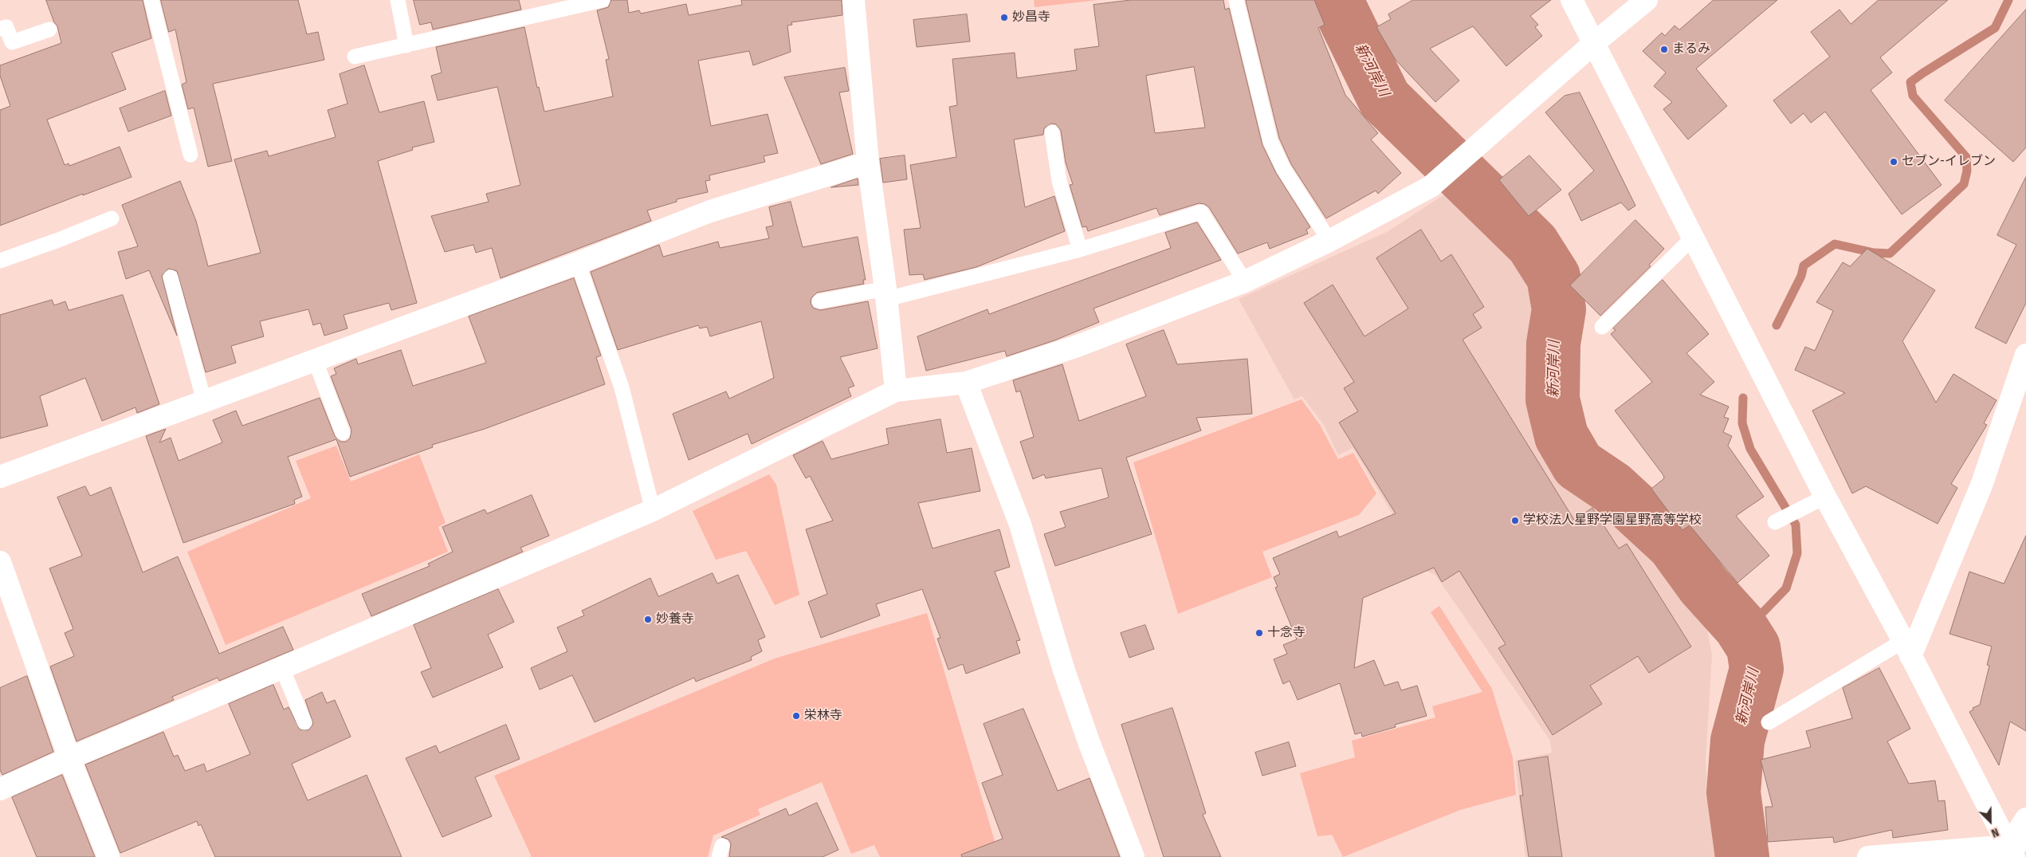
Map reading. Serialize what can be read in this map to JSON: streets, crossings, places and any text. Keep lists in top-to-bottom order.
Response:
{
  "water": ["新河岸川"],
  "places": [
    "妙昌寺",
    "まるみ",
    "セブン-イレブン",
    "学校法人星野学園星野高等学校",
    "妙養寺",
    "十念寺",
    "栄林寺"
  ],
  "north": "bottom right"
}
